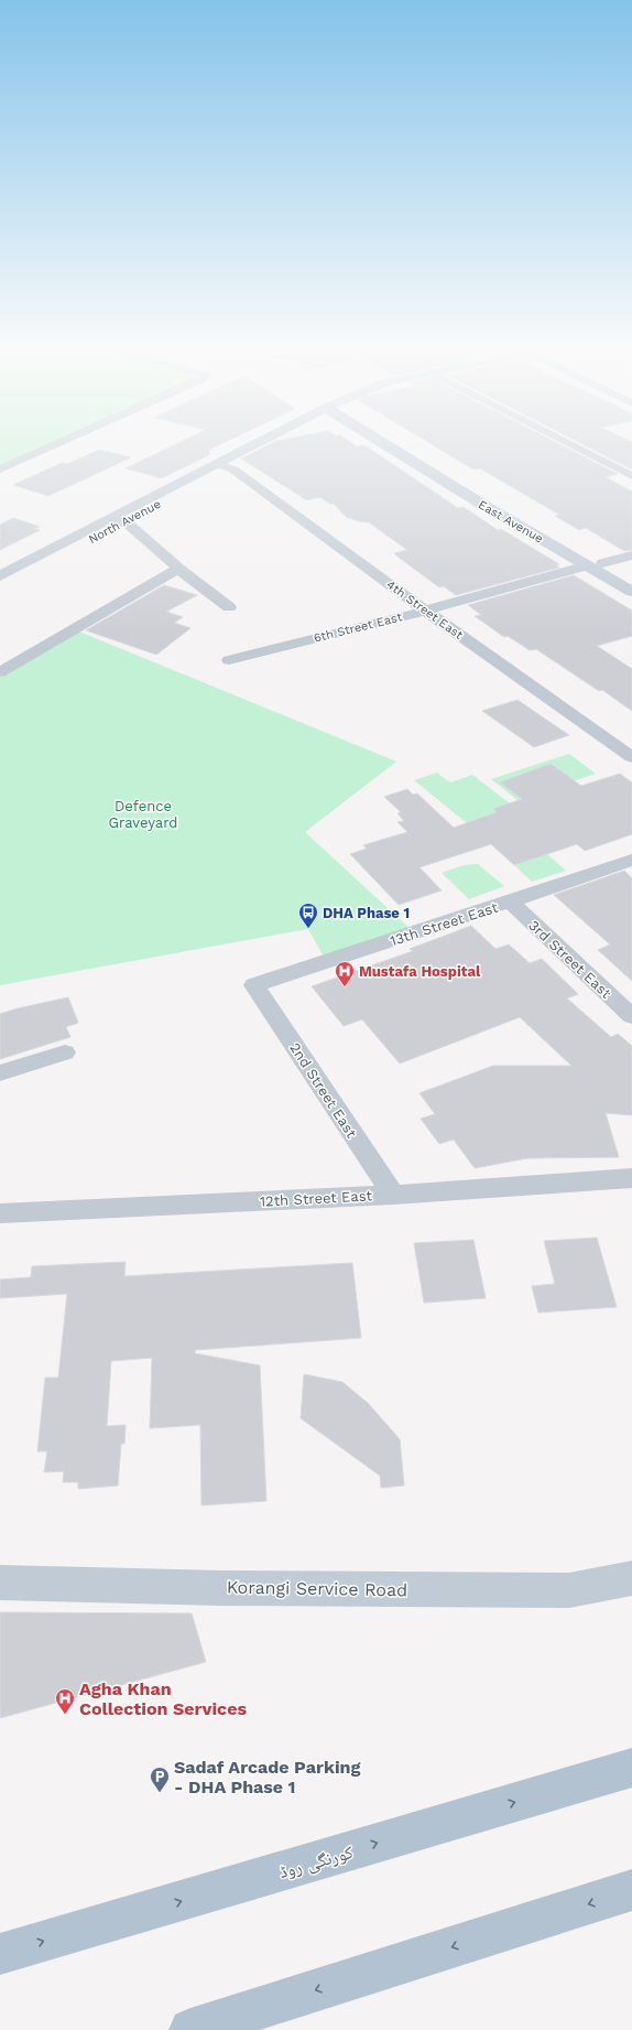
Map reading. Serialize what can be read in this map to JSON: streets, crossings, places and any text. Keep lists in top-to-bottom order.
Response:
{
  "streets": {
    "main road": ["کورنگی روڈ"],
    "street": [
      "North Avenue",
      "East Avenue",
      "4th Street East",
      "6th Street East",
      "13th Street East",
      "3rd Street East",
      "2nd Street East",
      "12th Street East",
      "Korangi Service Road"
    ]
  },
  "crossings": [
    ["North Avenue", "4th Street East"],
    ["East Avenue", "6th Street East"],
    ["4th Street East", "6th Street East"],
    ["13th Street East", "3rd Street East"],
    ["13th Street East", "2nd Street East"],
    ["2nd Street East", "12th Street East"]
  ],
  "parks": ["Defence Graveyard"],
  "places": {
    "bus stop": ["DHA Phase 1"],
    "hospital": ["Mustafa Hospital", "Agha Khan Collection Services"],
    "parking": ["Sadaf Arcade Parking - DHA Phase 1"]
  }
}
